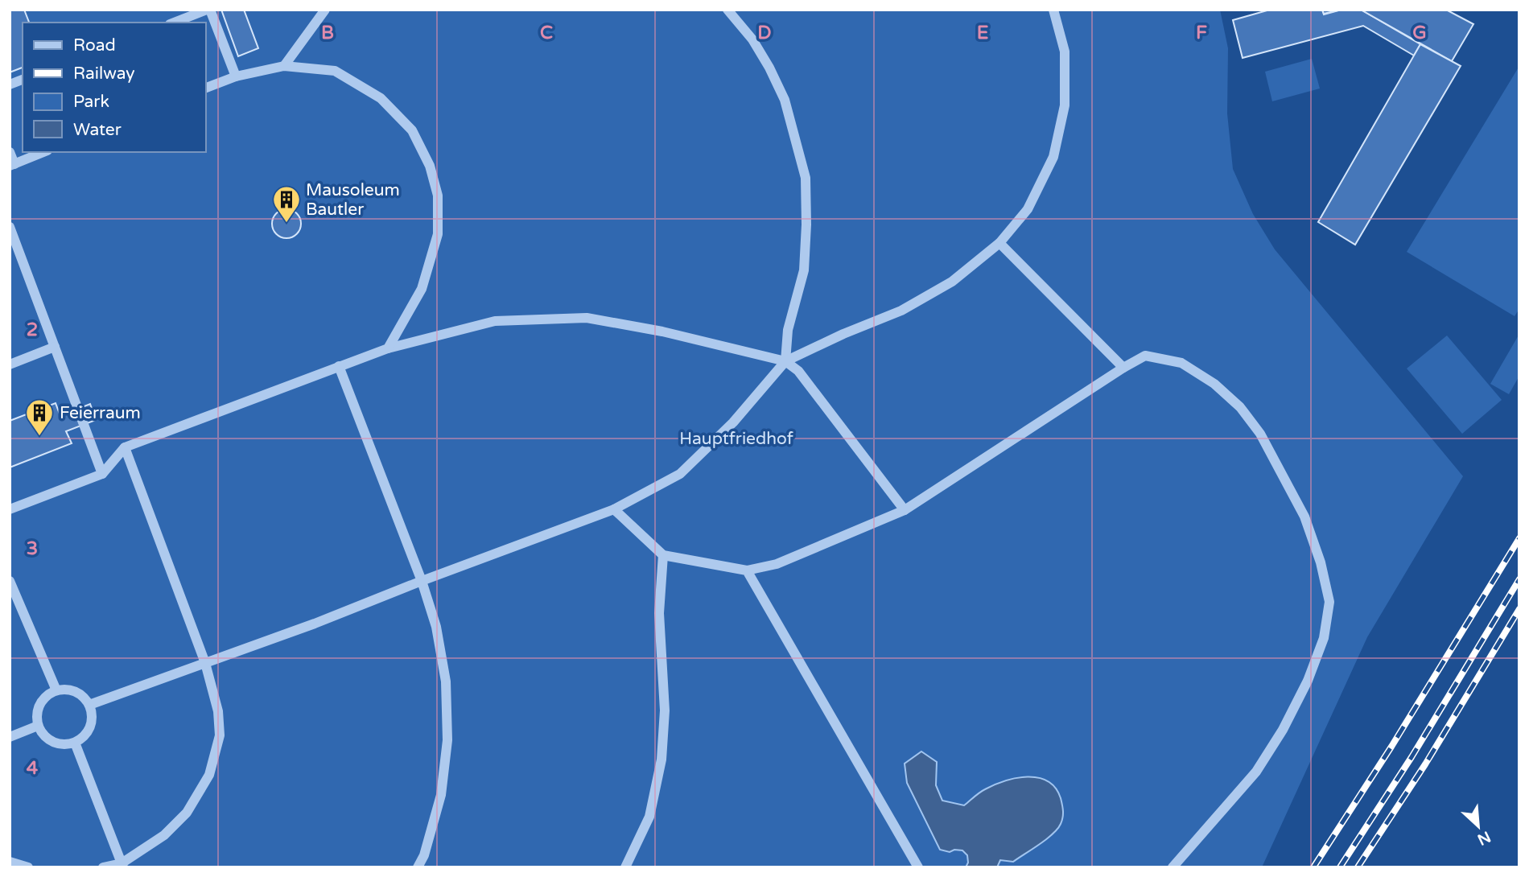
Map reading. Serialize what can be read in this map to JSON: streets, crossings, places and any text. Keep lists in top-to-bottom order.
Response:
{
  "parks": ["Hauptfriedhof"],
  "places": {
    "building": ["Mausoleum Bautler", "Feierraum"]
  },
  "legend": [
    "Road",
    "Railway",
    "Park",
    "Water"
  ],
  "north": "bottom right",
  "grid": {
    "columns": [
      "B",
      "C",
      "D",
      "E",
      "F",
      "G"
    ],
    "rows": ["2", "3", "4"]
  }
}
